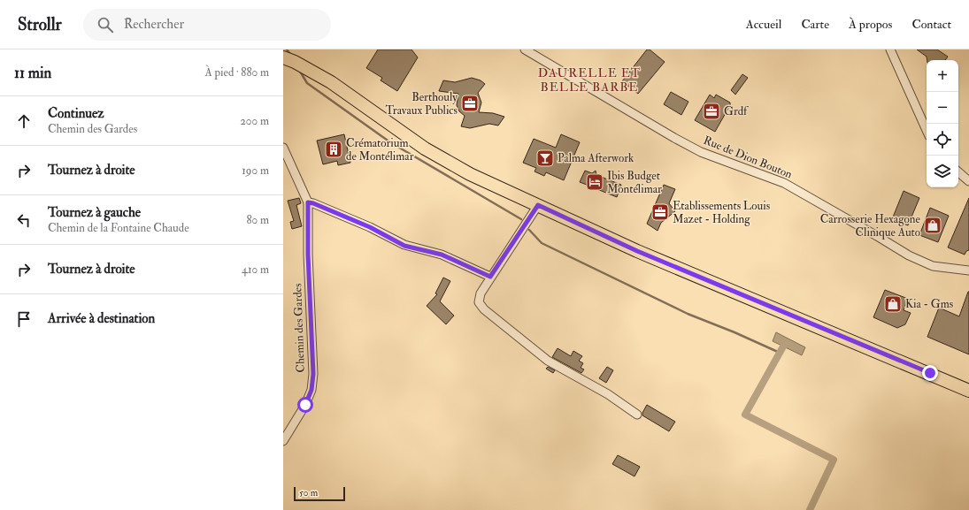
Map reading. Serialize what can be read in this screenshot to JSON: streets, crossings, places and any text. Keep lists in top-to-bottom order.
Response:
{
  "streets": {
    "street": ["Rue de Dion Bouton", "Chemin des Gardes"]
  },
  "districts": ["DAURELLE ET BELLE BARBE"],
  "places": {
    "office": ["Berthouly Travaux Publics", "Grdf", "Etablissements Louis Mazet - Holding"],
    "building": ["Crématorium de Montélimar"],
    "bar": ["Palma Afterwork"],
    "hotel": ["Ibis Budget Montélimar"],
    "shop": ["Carrosserie Hexagone Clinique Auto", "Kia - Gms"]
  },
  "scale_bar": "50 m",
  "page": {
    "header": "Strollr",
    "search": "Rechercher",
    "nav": [
      "Accueil",
      "Carte",
      "À propos",
      "Contact"
    ],
    "heading": ["11 min", "À pied · 880 m"],
    "map_buttons": ["+", "−"],
    "list": [
      ["Continuez", "Chemin des Gardes", "200 m"],
      ["Tournez à droite", "190 m"],
      ["Tournez à gauche", "Chemin de la Fontaine Chaude", "80 m"],
      ["Tournez à droite", "410 m"],
      "Arrivée à destination"
    ],
    "scale": "50 m"
  }
}
